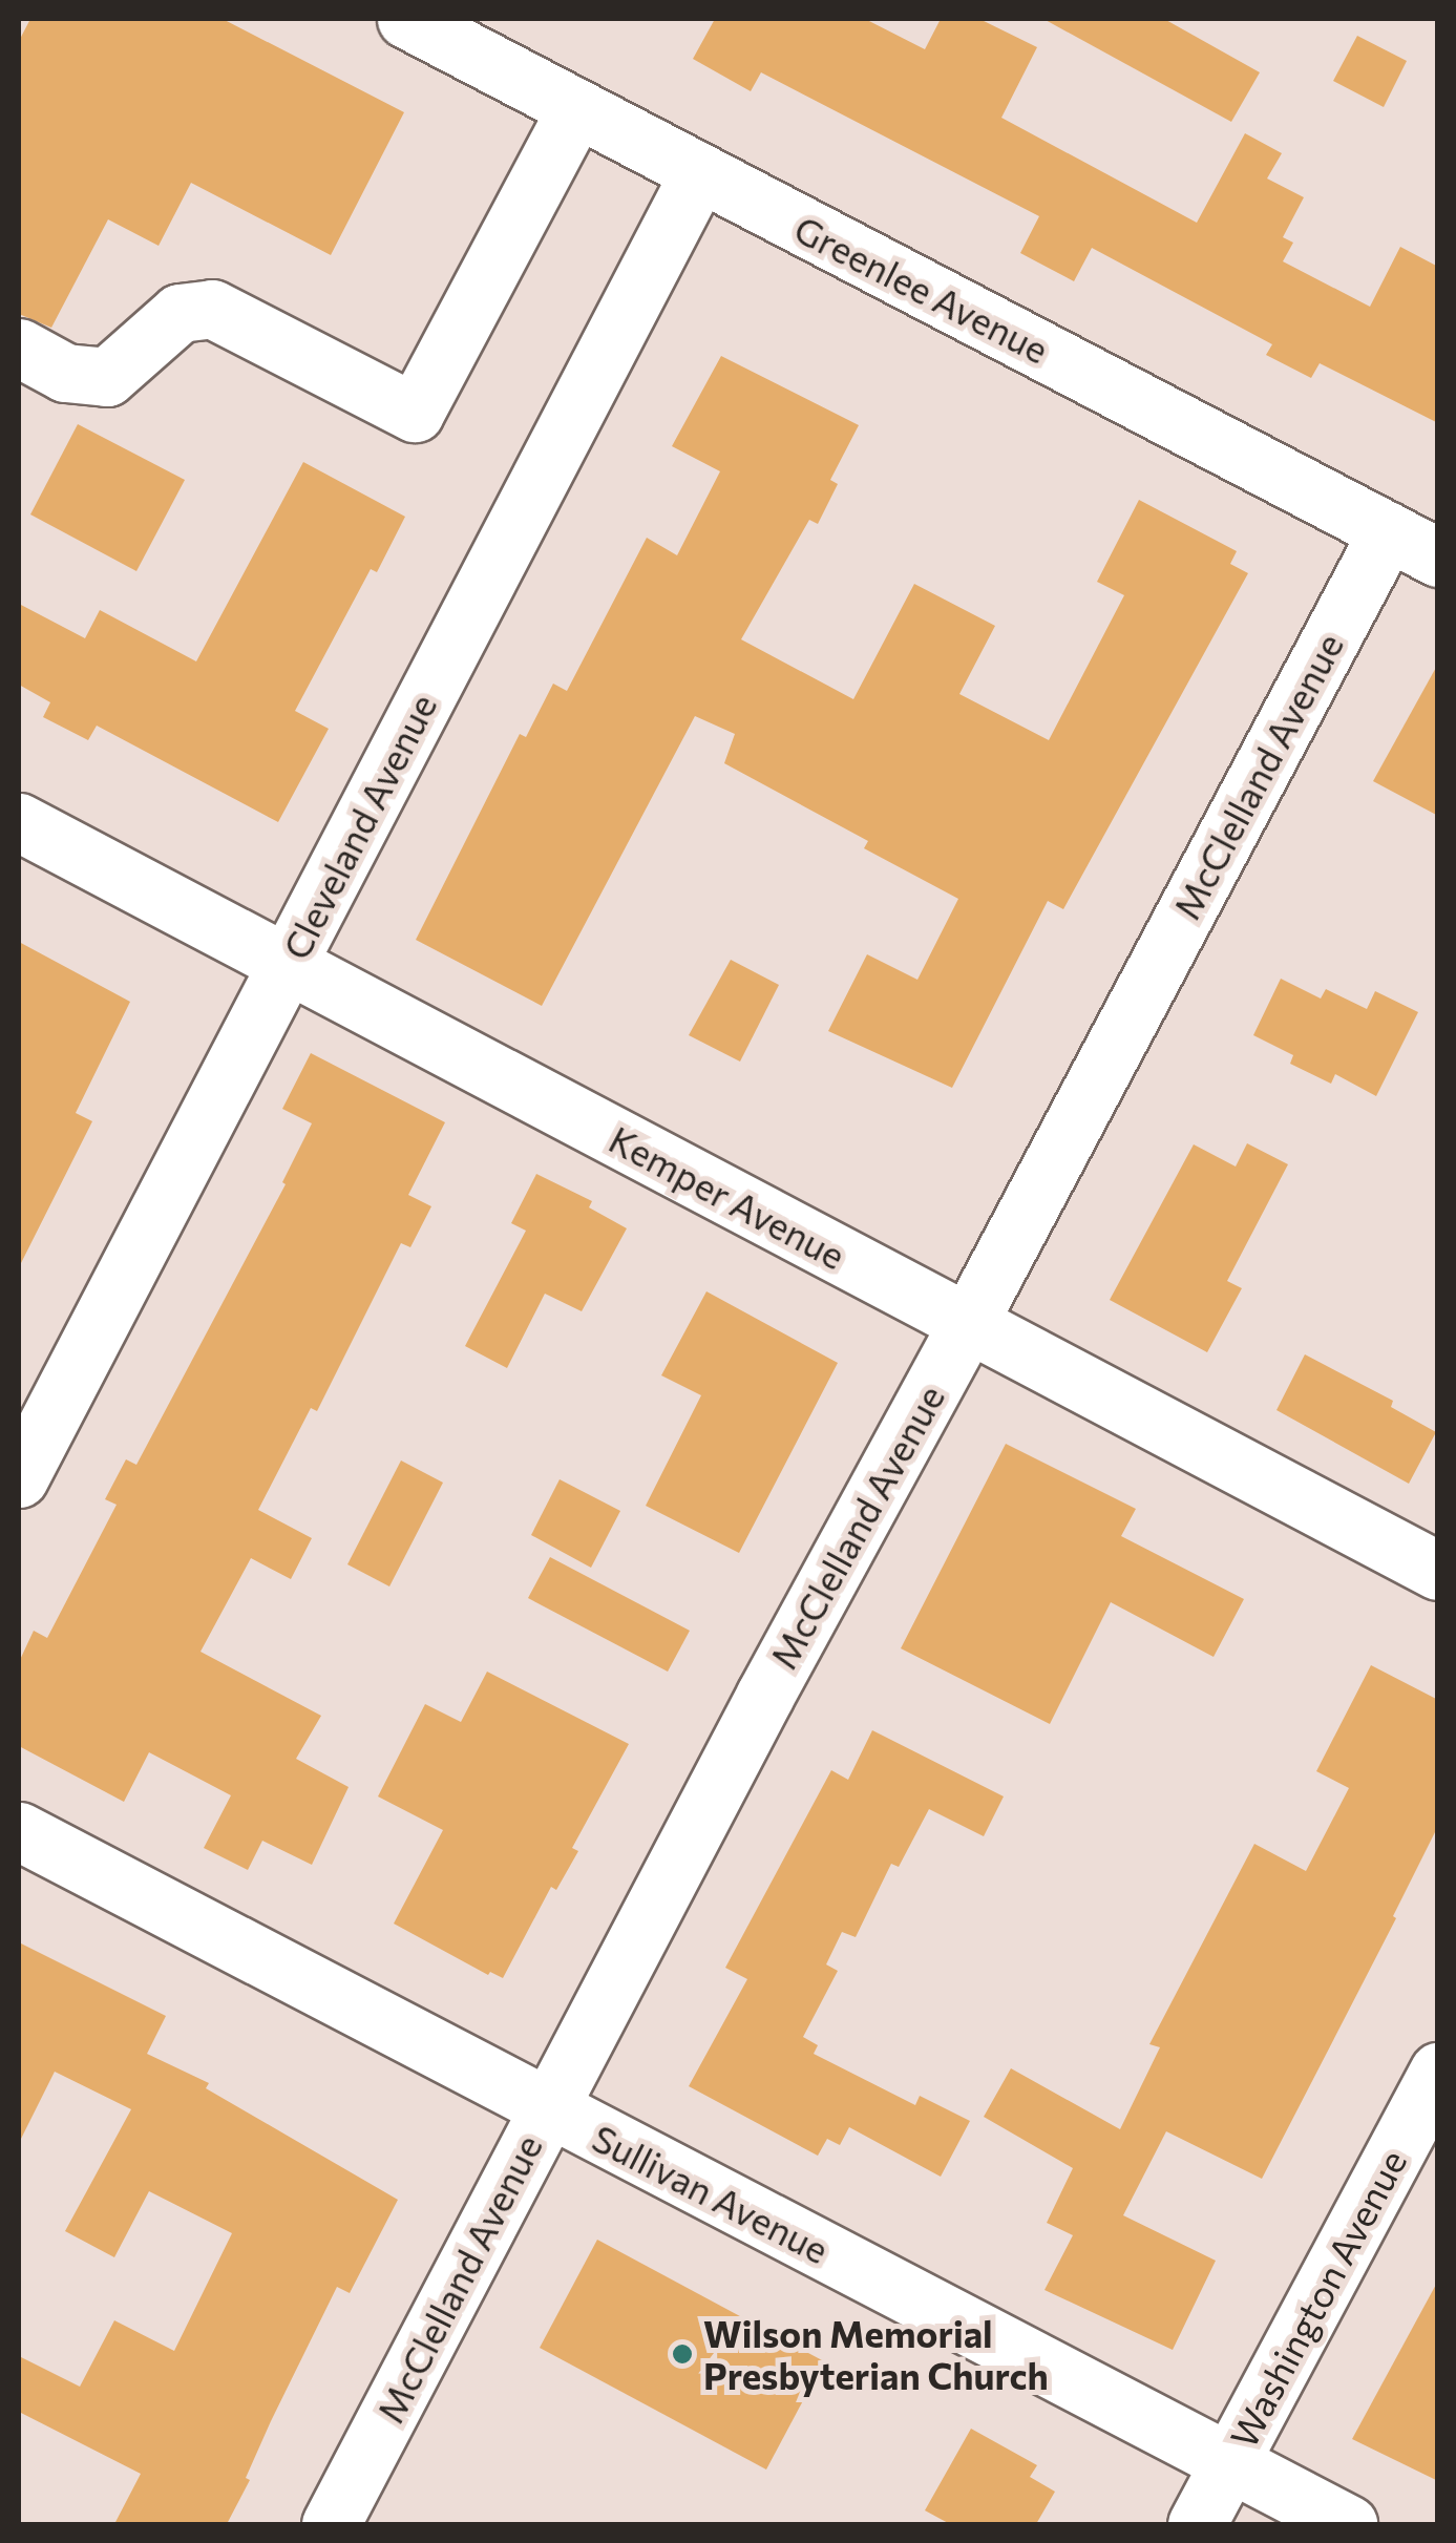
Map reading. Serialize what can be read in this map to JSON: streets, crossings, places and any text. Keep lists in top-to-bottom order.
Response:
{
  "streets": {
    "street": [
      "Greenlee Avenue",
      "McClelland Avenue",
      "Cleveland Avenue",
      "Kemper Avenue",
      "Sullivan Avenue",
      "Washington Avenue"
    ]
  },
  "crossings": [
    ["Greenlee Avenue", "McClelland Avenue"],
    ["Greenlee Avenue", "Cleveland Avenue"],
    ["McClelland Avenue", "Kemper Avenue"],
    ["McClelland Avenue", "Sullivan Avenue"],
    ["Cleveland Avenue", "Kemper Avenue"],
    ["Sullivan Avenue", "Washington Avenue"]
  ],
  "places": ["Wilson Memorial Presbyterian Church"]
}
